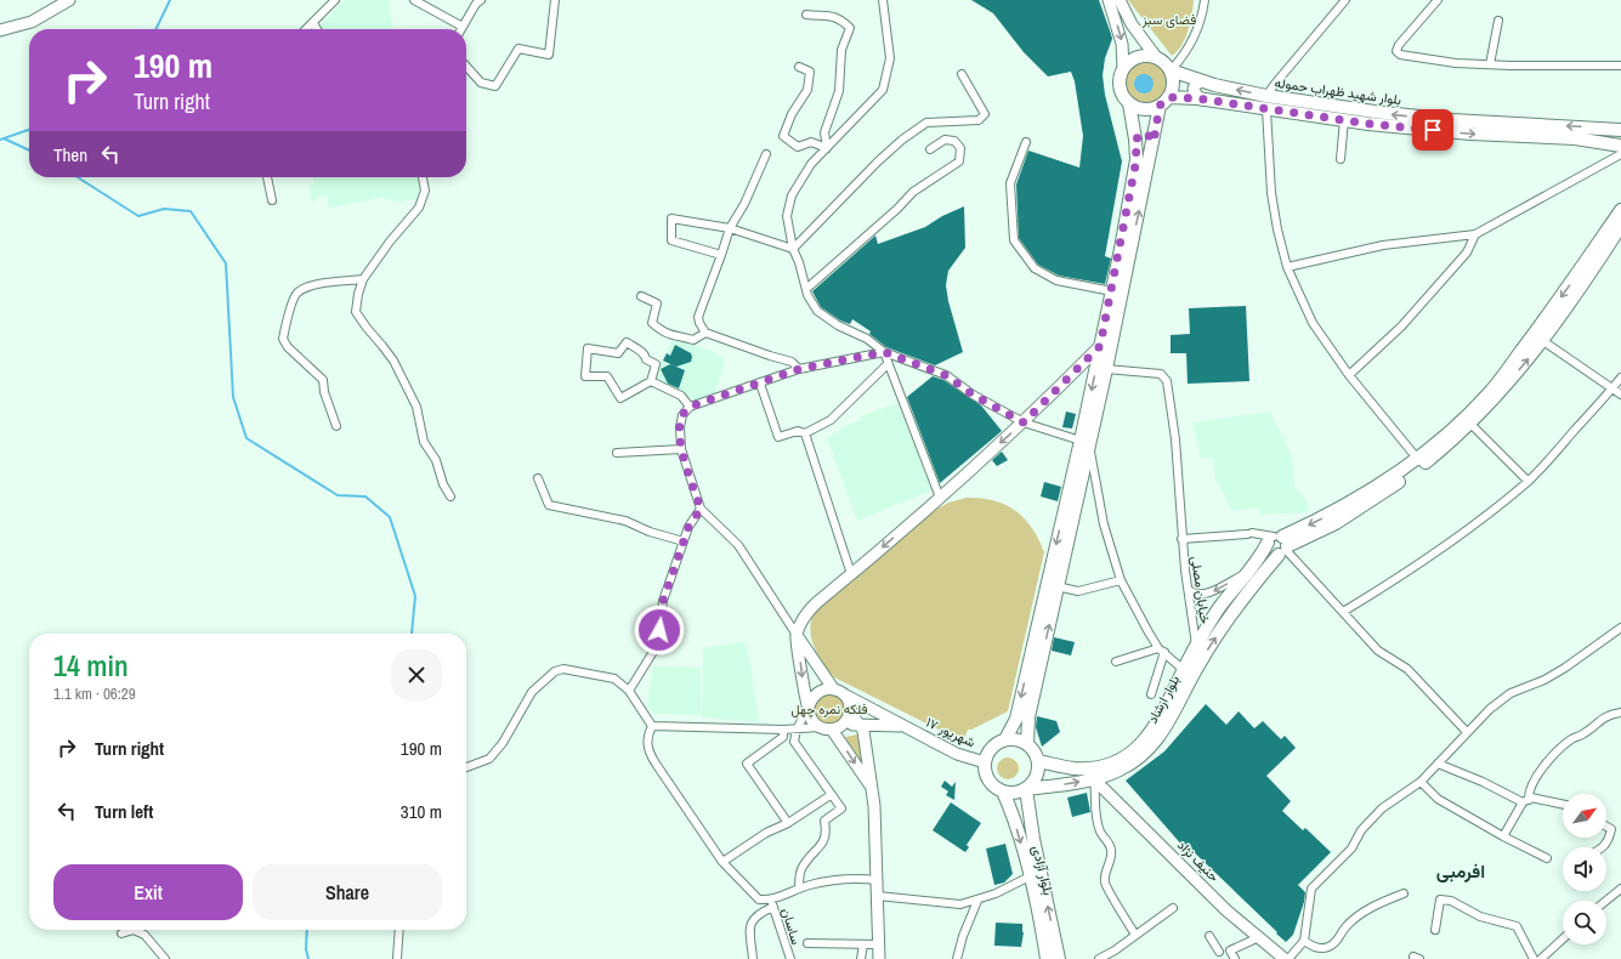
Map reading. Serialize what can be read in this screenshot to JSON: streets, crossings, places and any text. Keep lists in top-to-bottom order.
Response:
{
  "streets": {
    "main road": [
      "بلوار شهید ظهراب حموله",
      "بلوار ارشاد",
      "۱۷ شهریور",
      "حنیف نژاد",
      "بلوار آزادی"
    ],
    "street": ["خیابان مصلی", "ساسان"]
  },
  "crossings": [
    ["خیابان مصلی", "بلوار ارشاد"],
    ["بلوار ارشاد", "۱۷ شهریور"],
    ["بلوار ارشاد", "حنیف نژاد"],
    ["بلوار ارشاد", "بلوار آزادی"],
    ["۱۷ شهریور", "بلوار آزادی"]
  ],
  "districts": ["افرمبی"],
  "parks": ["فضای سبز", "فلکه نمره چهل"],
  "north": "top right",
  "page": {
    "turn": ["190 m", "Turn right"],
    "then": "Then",
    "heading": ["14 min", "1.1 km · 06:29"],
    "list": [
      {
        "name": "Turn right",
        "value": "190 m"
      },
      {
        "name": "Turn left",
        "value": "310 m"
      }
    ],
    "buttons": ["Exit", "Share"]
  }
}
